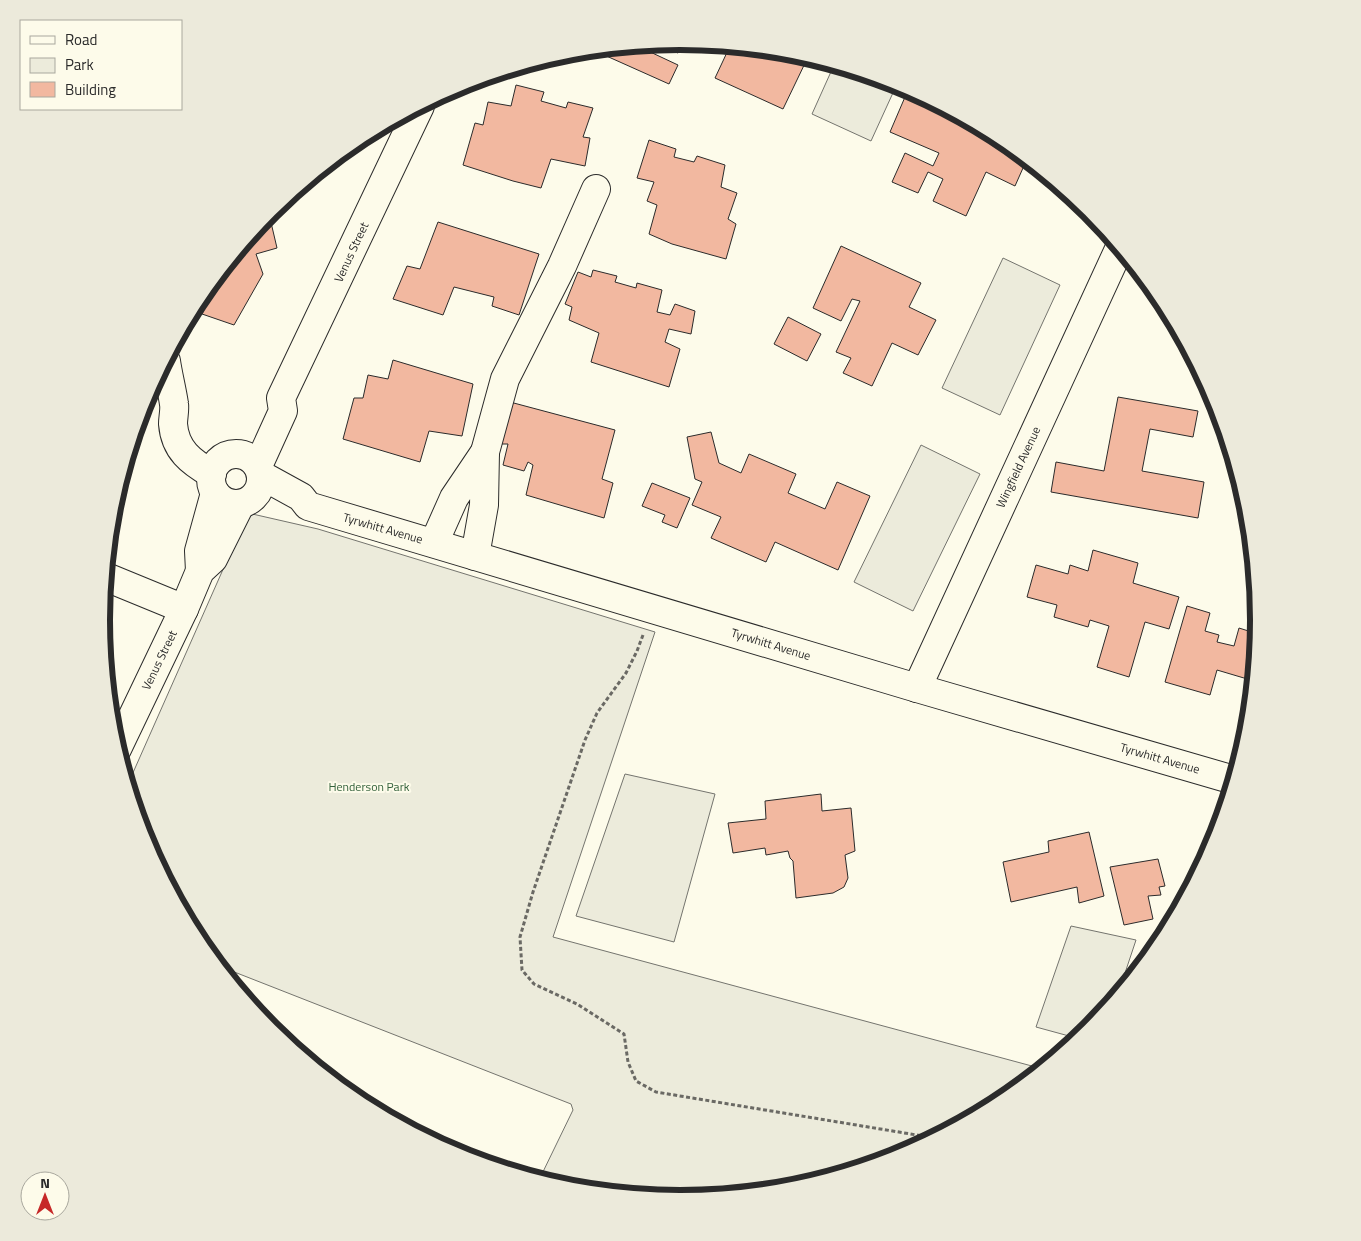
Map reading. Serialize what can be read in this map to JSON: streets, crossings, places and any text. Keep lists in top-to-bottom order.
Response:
{
  "streets": {
    "street": ["Venus Street", "Wingfield Avenue", "Tyrwhitt Avenue"]
  },
  "crossings": [
    ["Venus Street", "Tyrwhitt Avenue"],
    ["Wingfield Avenue", "Tyrwhitt Avenue"]
  ],
  "parks": ["Henderson Park"],
  "legend": ["Road", "Park", "Building"],
  "north": "top"
}
